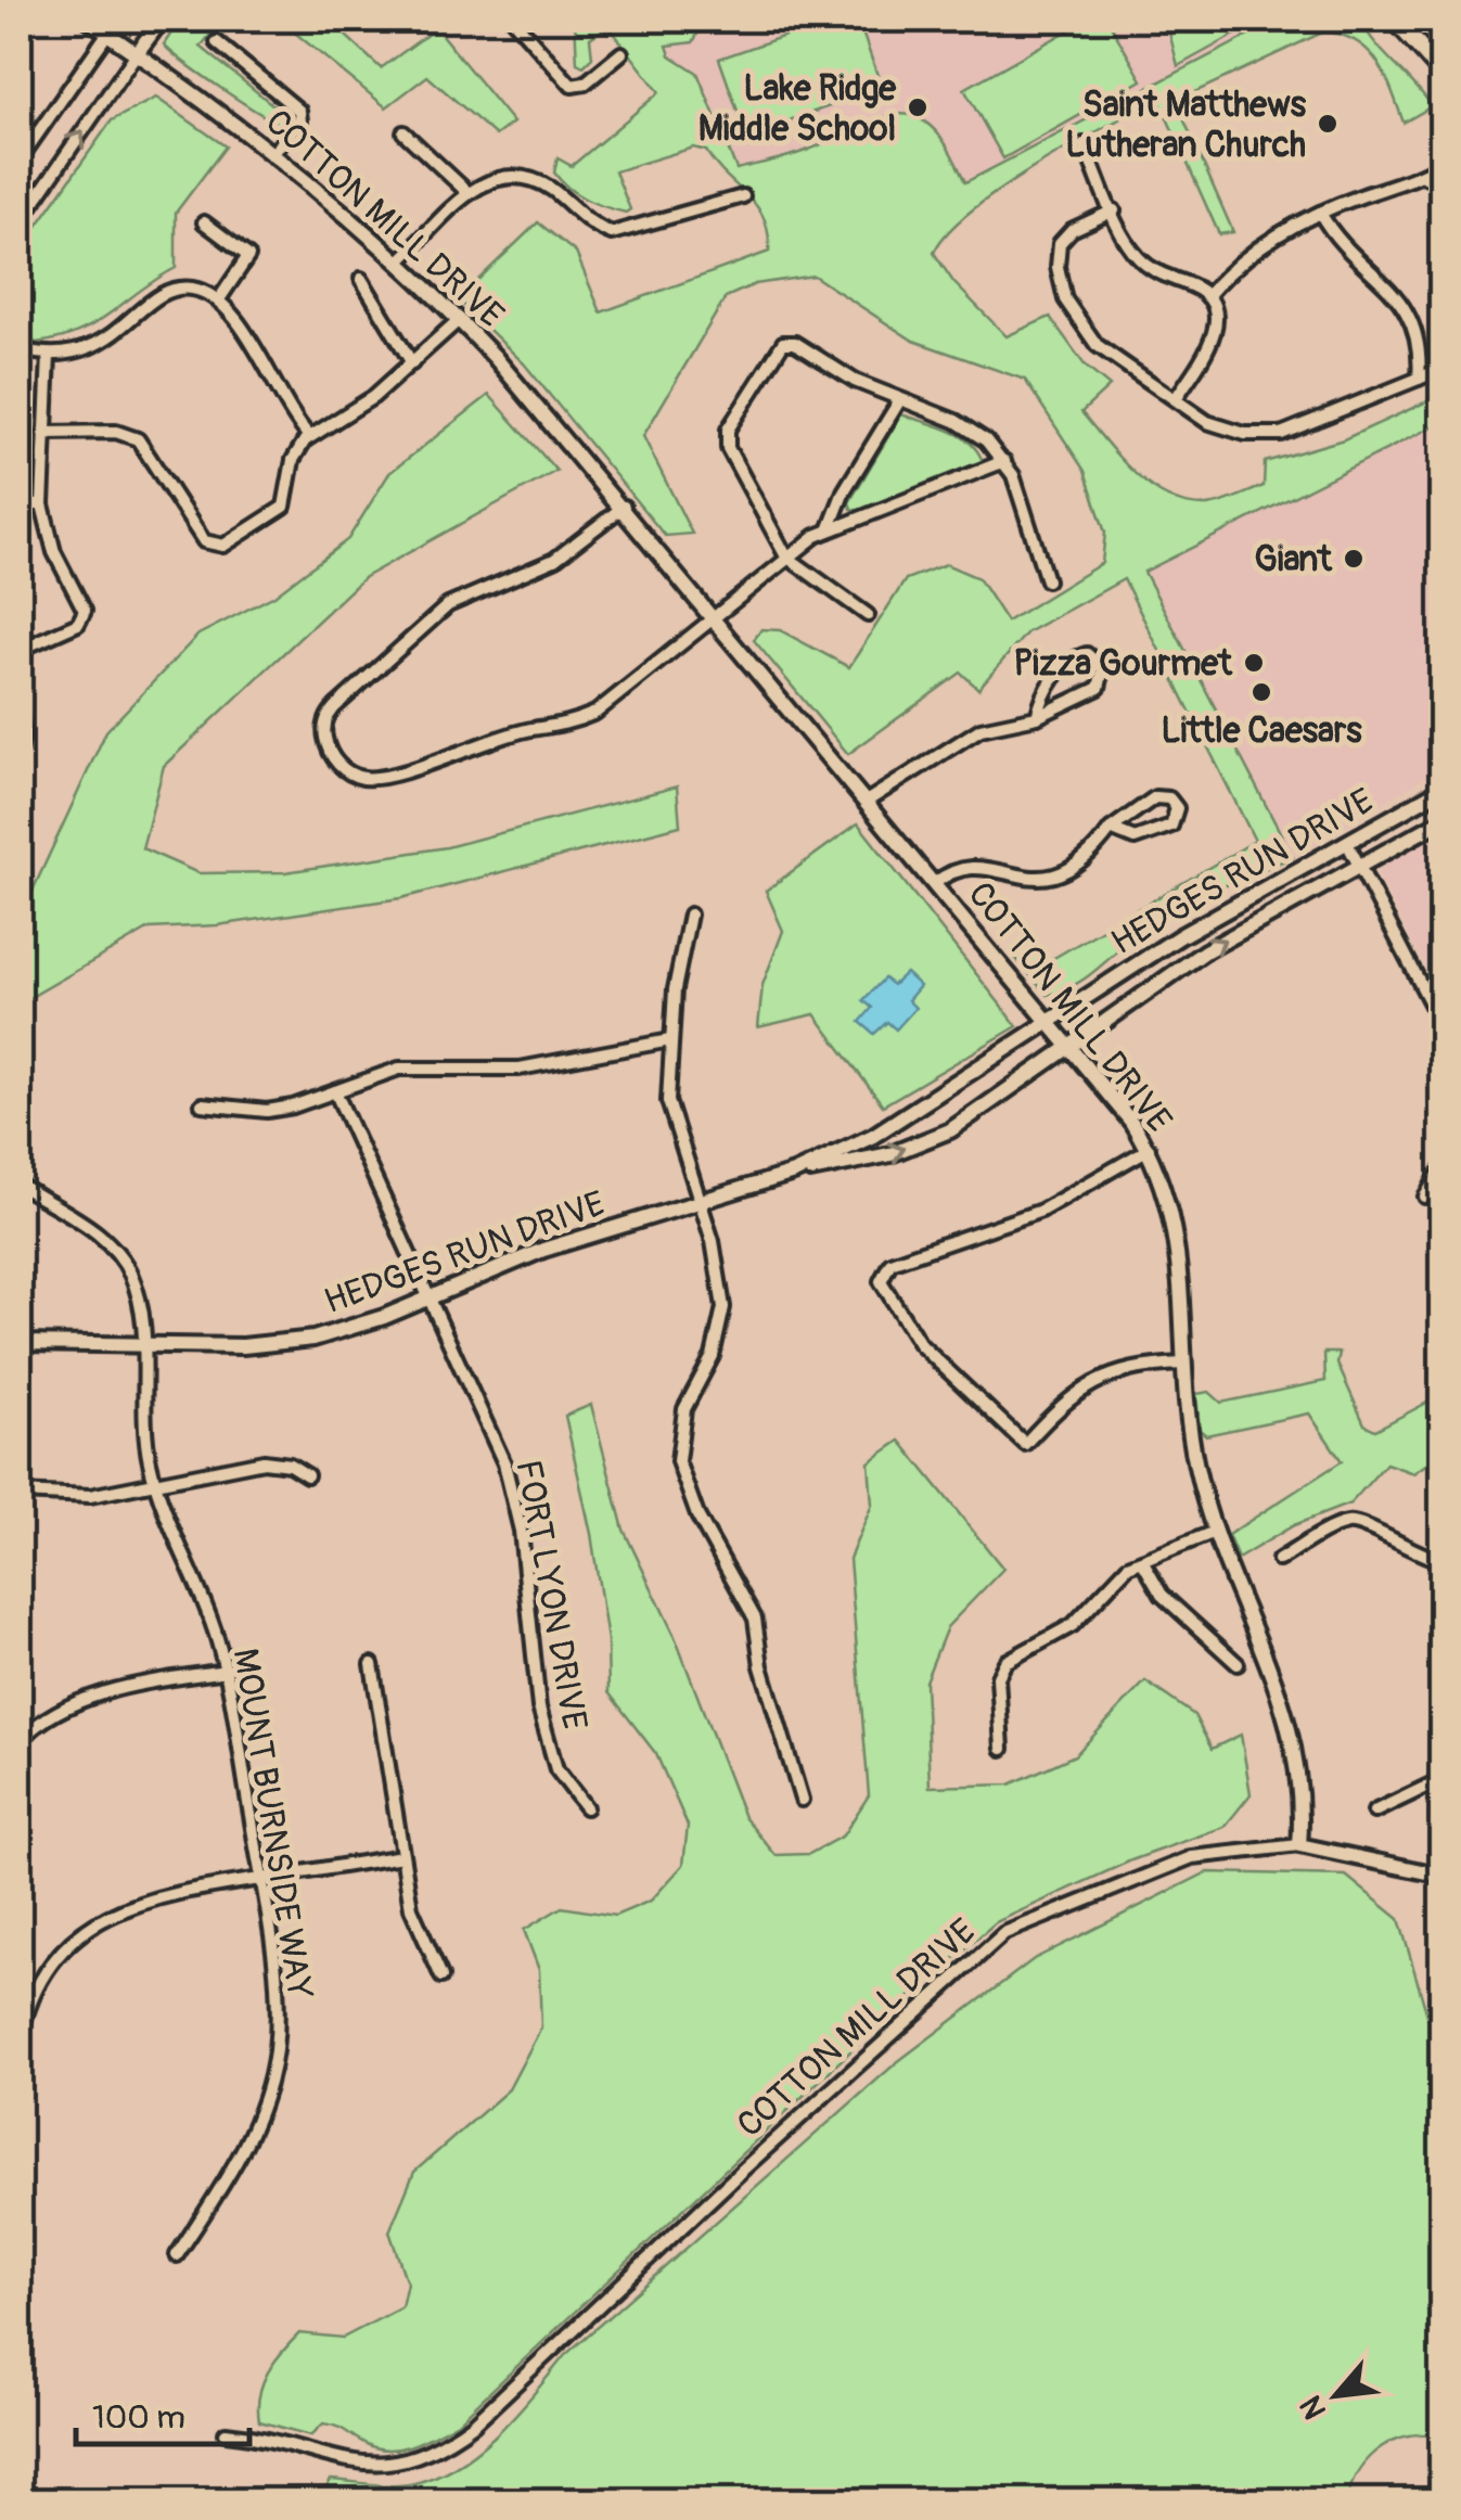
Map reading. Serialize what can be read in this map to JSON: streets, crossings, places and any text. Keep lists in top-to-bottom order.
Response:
{
  "streets": {
    "street": [
      "COTTON MILL DRIVE",
      "HEDGES RUN DRIVE",
      "FORT LYON DRIVE",
      "MOUNT BURNSIDE WAY"
    ]
  },
  "crossings": [
    ["COTTON MILL DRIVE", "HEDGES RUN DRIVE"],
    ["HEDGES RUN DRIVE", "FORT LYON DRIVE"],
    ["HEDGES RUN DRIVE", "MOUNT BURNSIDE WAY"]
  ],
  "places": [
    "Lake Ridge Middle School",
    "Saint Matthews Lutheran Church",
    "Giant",
    "Pizza Gourmet",
    "Little Caesars"
  ],
  "scale_bar": "100 m",
  "north": "bottom left"
}
